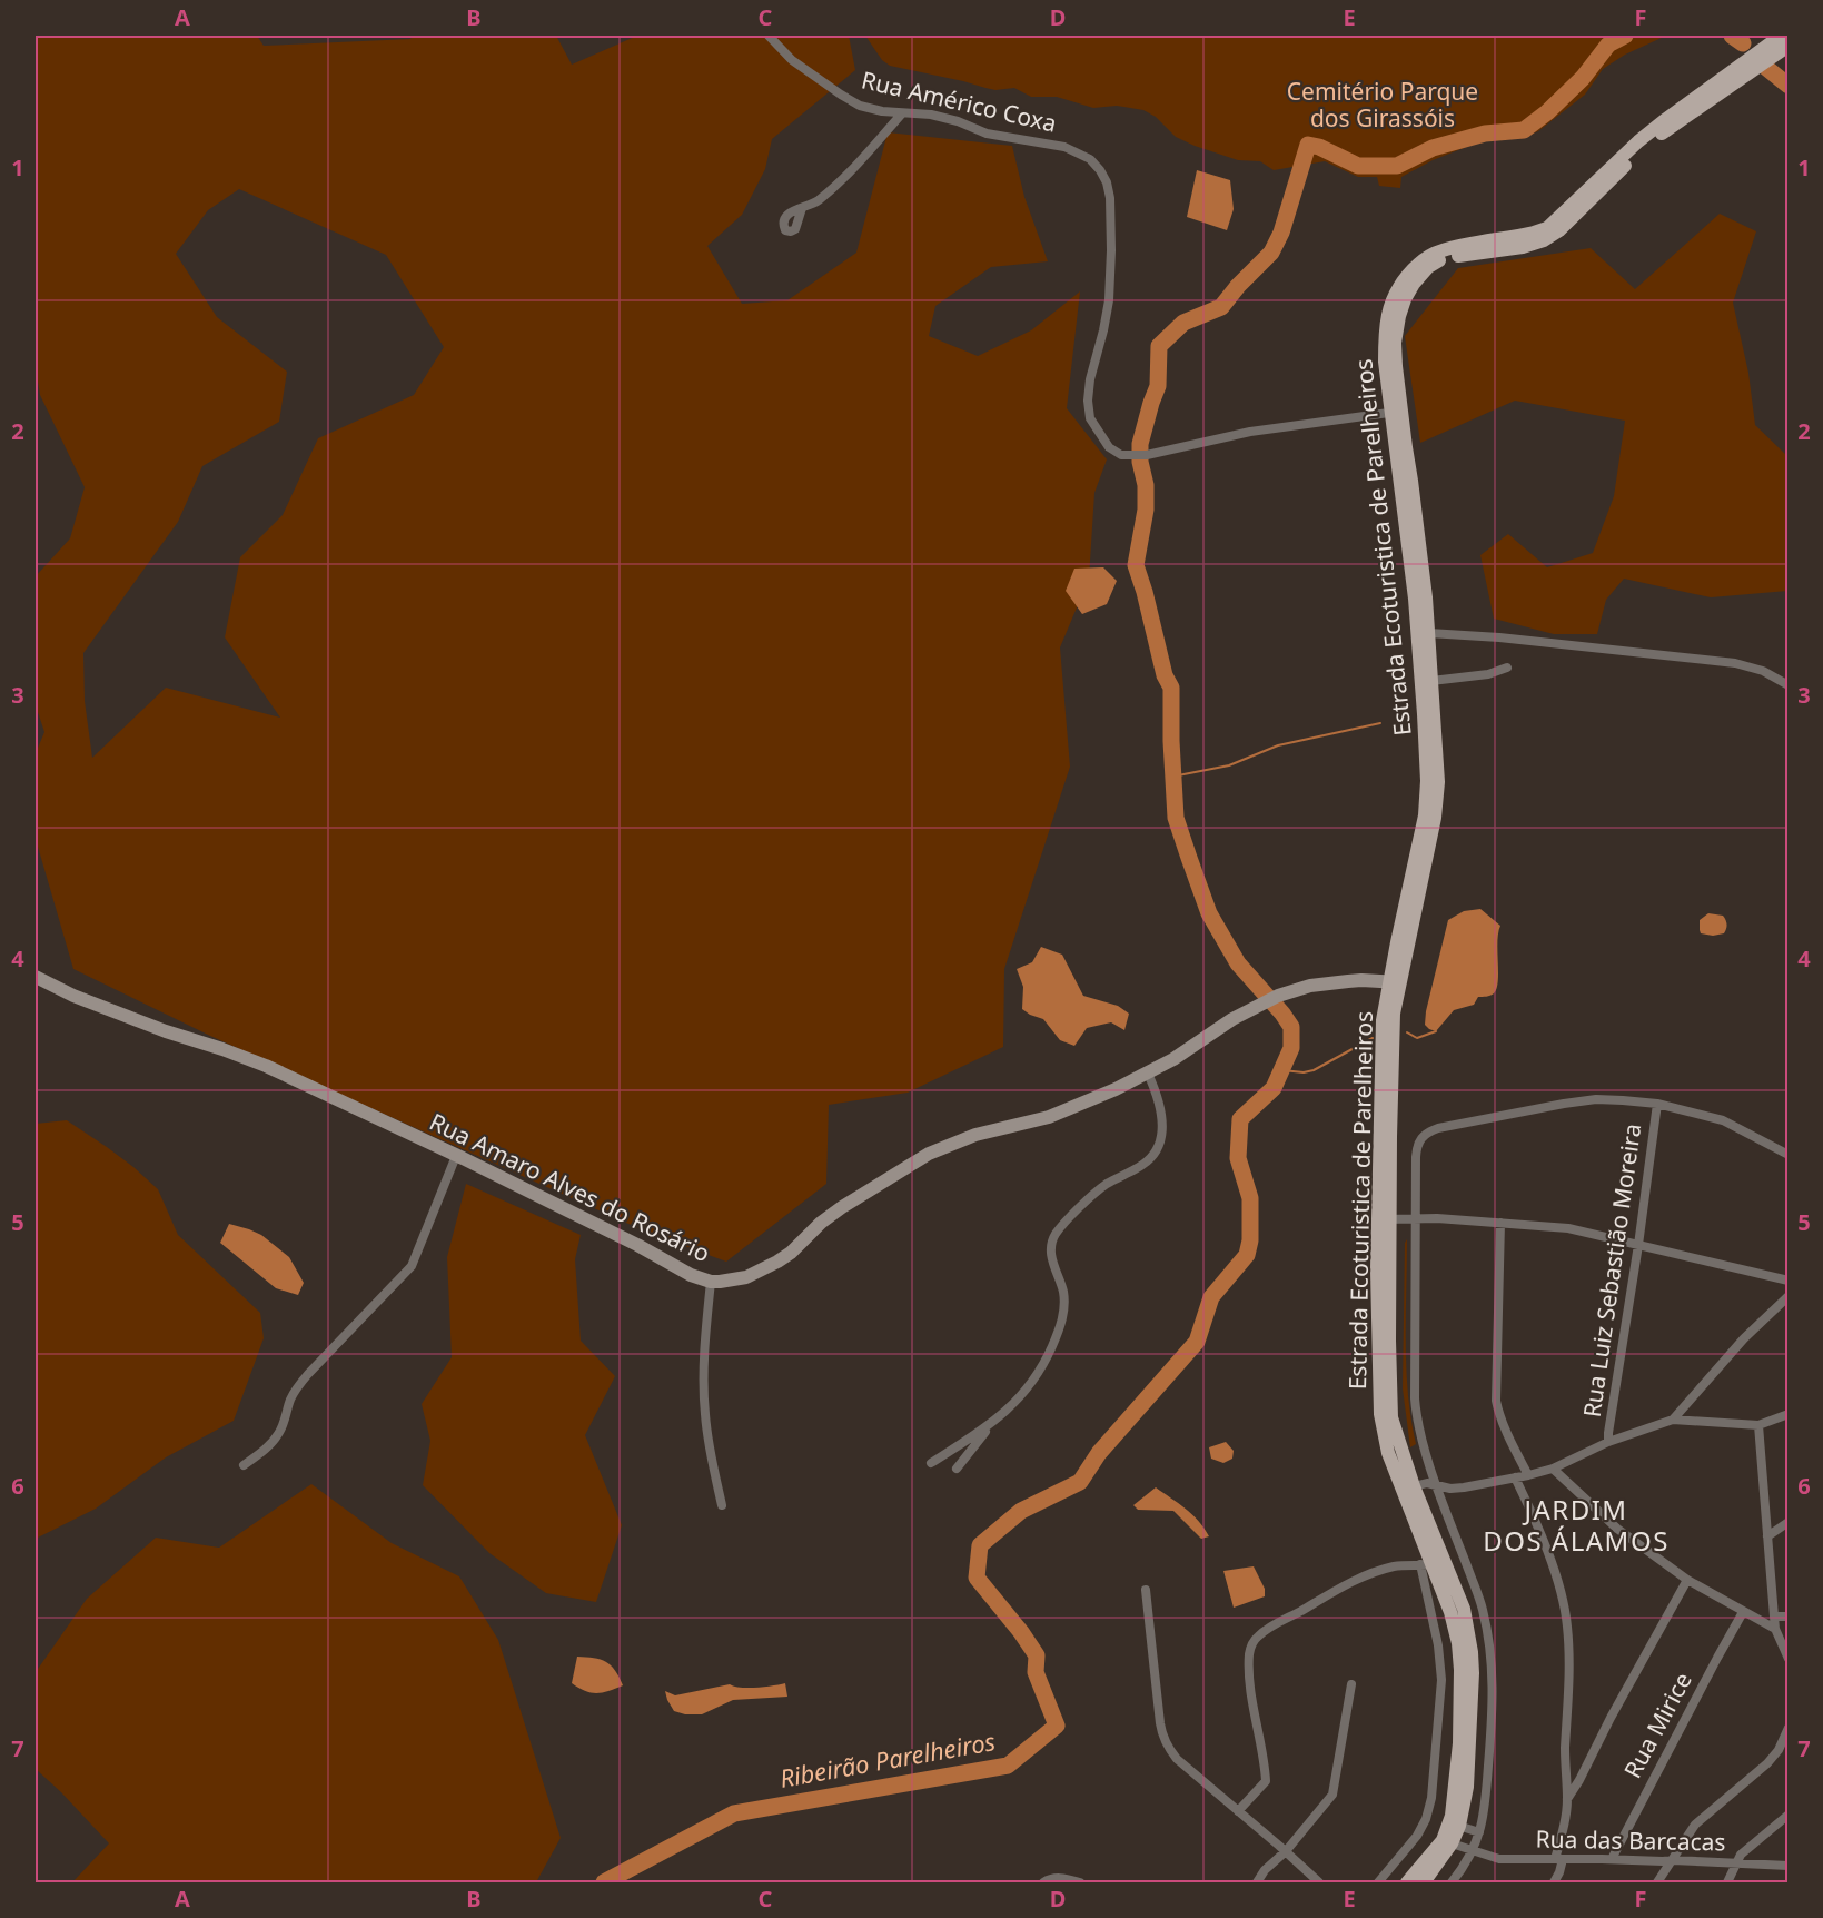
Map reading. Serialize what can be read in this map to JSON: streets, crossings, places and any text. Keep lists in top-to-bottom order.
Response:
{
  "streets": {
    "main road": ["Estrada Ecoturistica de Parelheiros"],
    "street": [
      "Rua Américo Coxa",
      "Rua Amaro Alves do Rosário",
      "Rua Luiz Sebastião Moreira",
      "Rua Mirice",
      "Rua das Barcacas"
    ]
  },
  "crossings": [
    ["Rua Américo Coxa", "Estrada Ecoturistica de Parelheiros"],
    ["Estrada Ecoturistica de Parelheiros", "Rua Amaro Alves do Rosário"],
    ["Estrada Ecoturistica de Parelheiros", "Rua das Barcacas"],
    ["Rua Mirice", "Rua das Barcacas"]
  ],
  "districts": ["JARDIM DOS ÁLAMOS"],
  "water": ["Ribeirão Parelheiros"],
  "parks": ["Cemitério Parque dos Girassóis"],
  "grid": {
    "columns": [
      "A",
      "B",
      "C",
      "D",
      "E",
      "F"
    ],
    "rows": [
      "1",
      "2",
      "3",
      "4",
      "5",
      "6",
      "7"
    ]
  }
}
